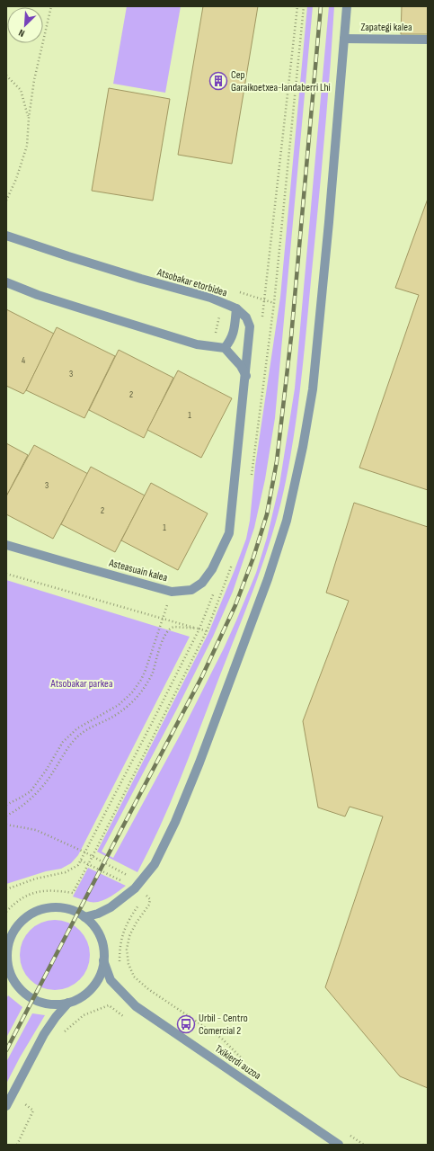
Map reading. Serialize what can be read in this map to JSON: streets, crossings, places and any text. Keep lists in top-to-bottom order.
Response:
{
  "streets": {
    "street": [
      "Zapategi kalea",
      "Atsobakar etorbidea",
      "Asteasuain kalea",
      "Txikierdi auzoa"
    ]
  },
  "crossings": [
    ["Atsobakar etorbidea", "Asteasuain kalea"]
  ],
  "parks": ["Atsobakar parkea"],
  "places": {
    "building": ["Cep Garaikoetxea-landaberri Lhi"],
    "bus stop": ["Urbil - Centro Comercial 2"]
  },
  "house_numbers": [
    "4",
    "3",
    "2",
    "1",
    "3",
    "2",
    "1"
  ],
  "north": "bottom left"
}
